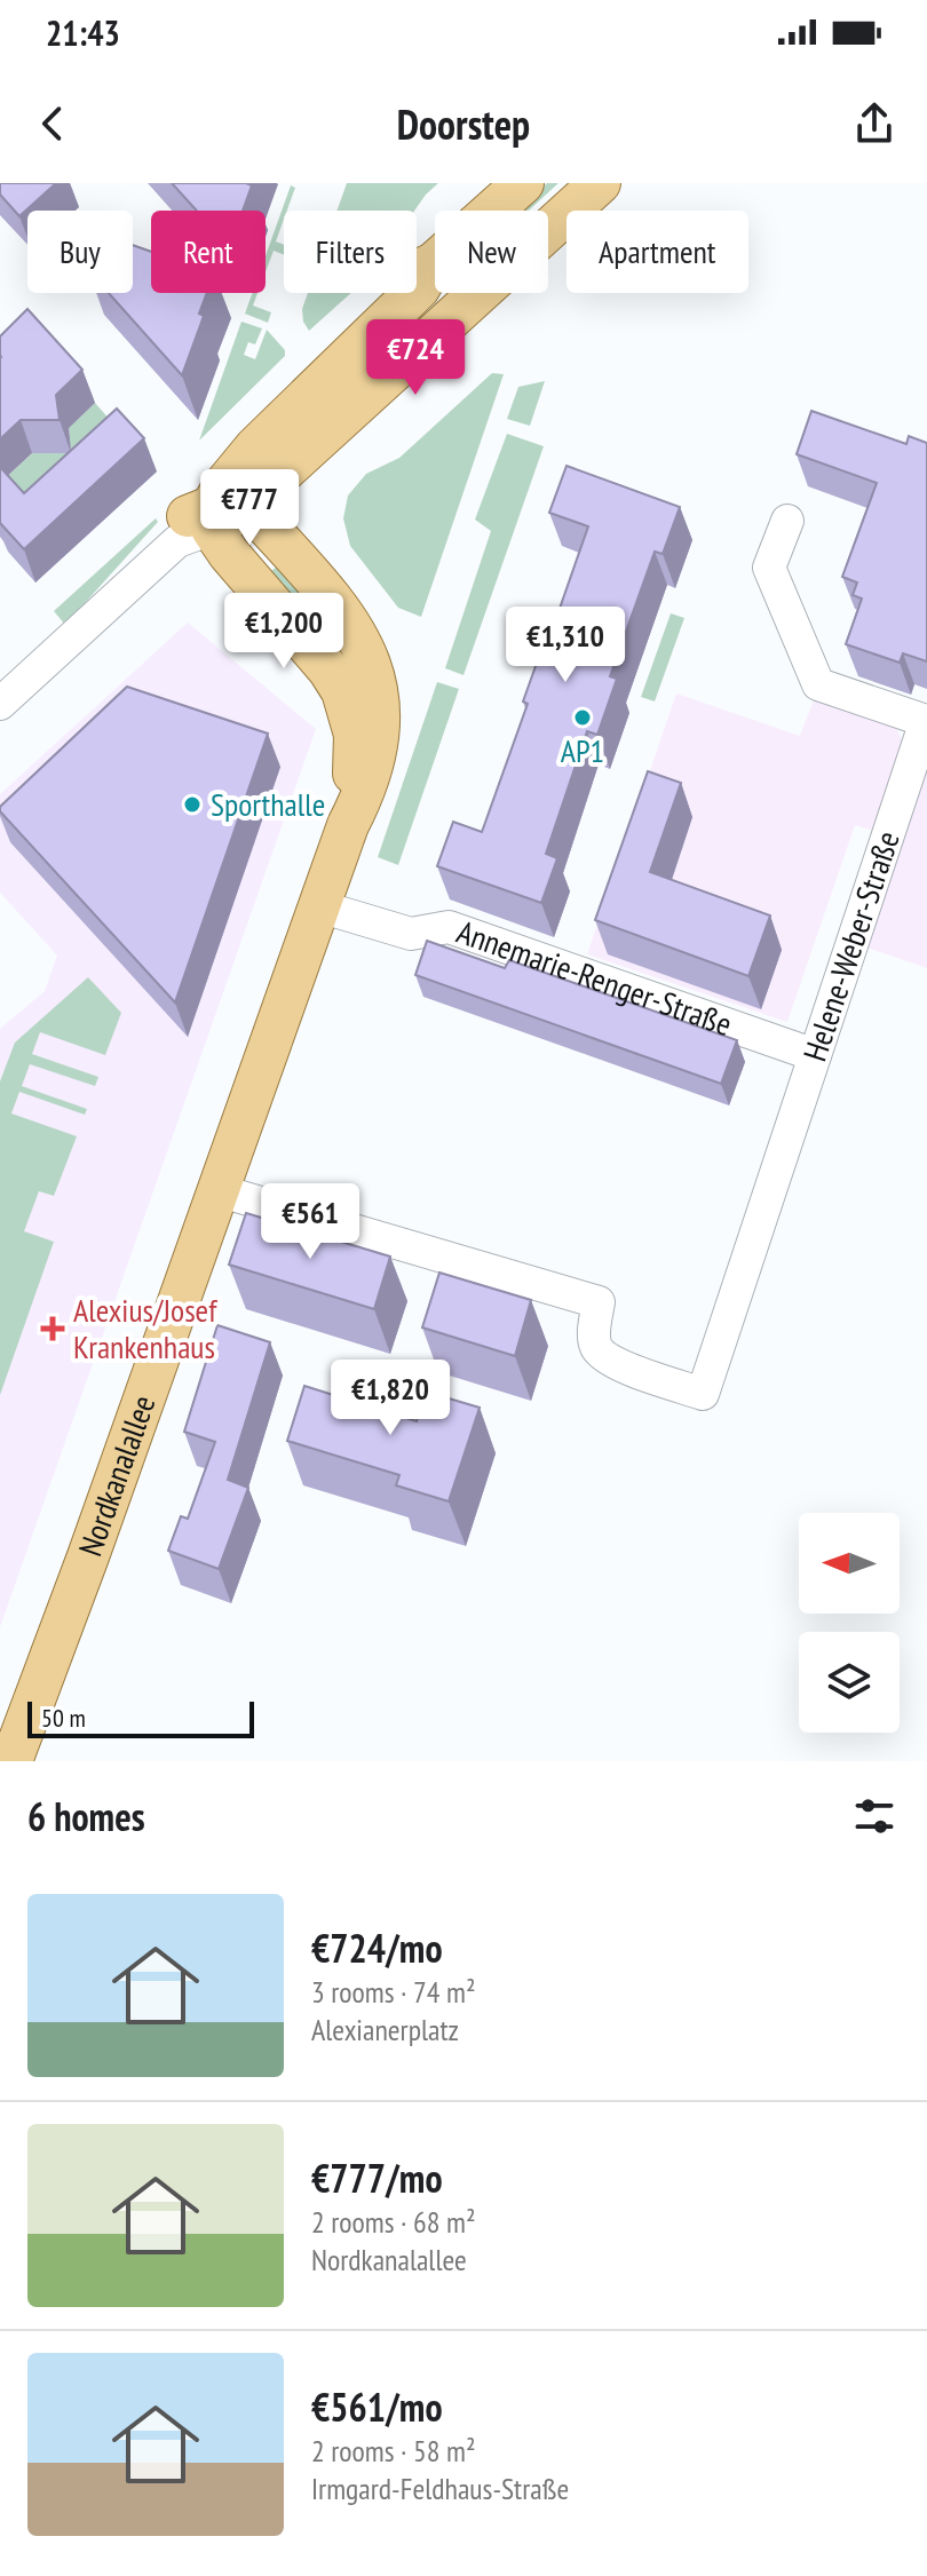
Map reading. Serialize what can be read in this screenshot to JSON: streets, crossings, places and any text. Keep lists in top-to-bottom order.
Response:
{
  "streets": {
    "main road": ["Nordkanalallee"],
    "street": ["Helene-Weber-Straße", "Annemarie-Renger-Straße"]
  },
  "crossings": [
    ["Helene-Weber-Straße", "Annemarie-Renger-Straße"],
    ["Helene-Weber-Straße", "Nordkanalallee"],
    ["Annemarie-Renger-Straße", "Nordkanalallee"]
  ],
  "places": {
    "other": ["AP1", "Sporthalle"],
    "health": ["Alexius/Josef Krankenhaus"]
  },
  "scale_bar": "50 m",
  "north": "left",
  "page": {
    "status": "21:43",
    "header": "Doorstep",
    "chip": [
      "Buy",
      "Rent",
      "Filters",
      "New",
      "Apartment"
    ],
    "price": [
      "€724",
      "€777",
      "€1,200",
      "€1,310",
      "€561",
      "€1,820"
    ],
    "scale": "50 m",
    "heading": "6 homes",
    "list": [
      {
        "name": "€724/mo",
        "note": "3 rooms · 74 m² · Alexianerplatz"
      },
      {
        "name": "€777/mo",
        "note": "2 rooms · 68 m² · Nordkanalallee"
      },
      {
        "name": "€561/mo",
        "note": "2 rooms · 58 m² · Irmgard-Feldhaus-Straße"
      }
    ]
  }
}
